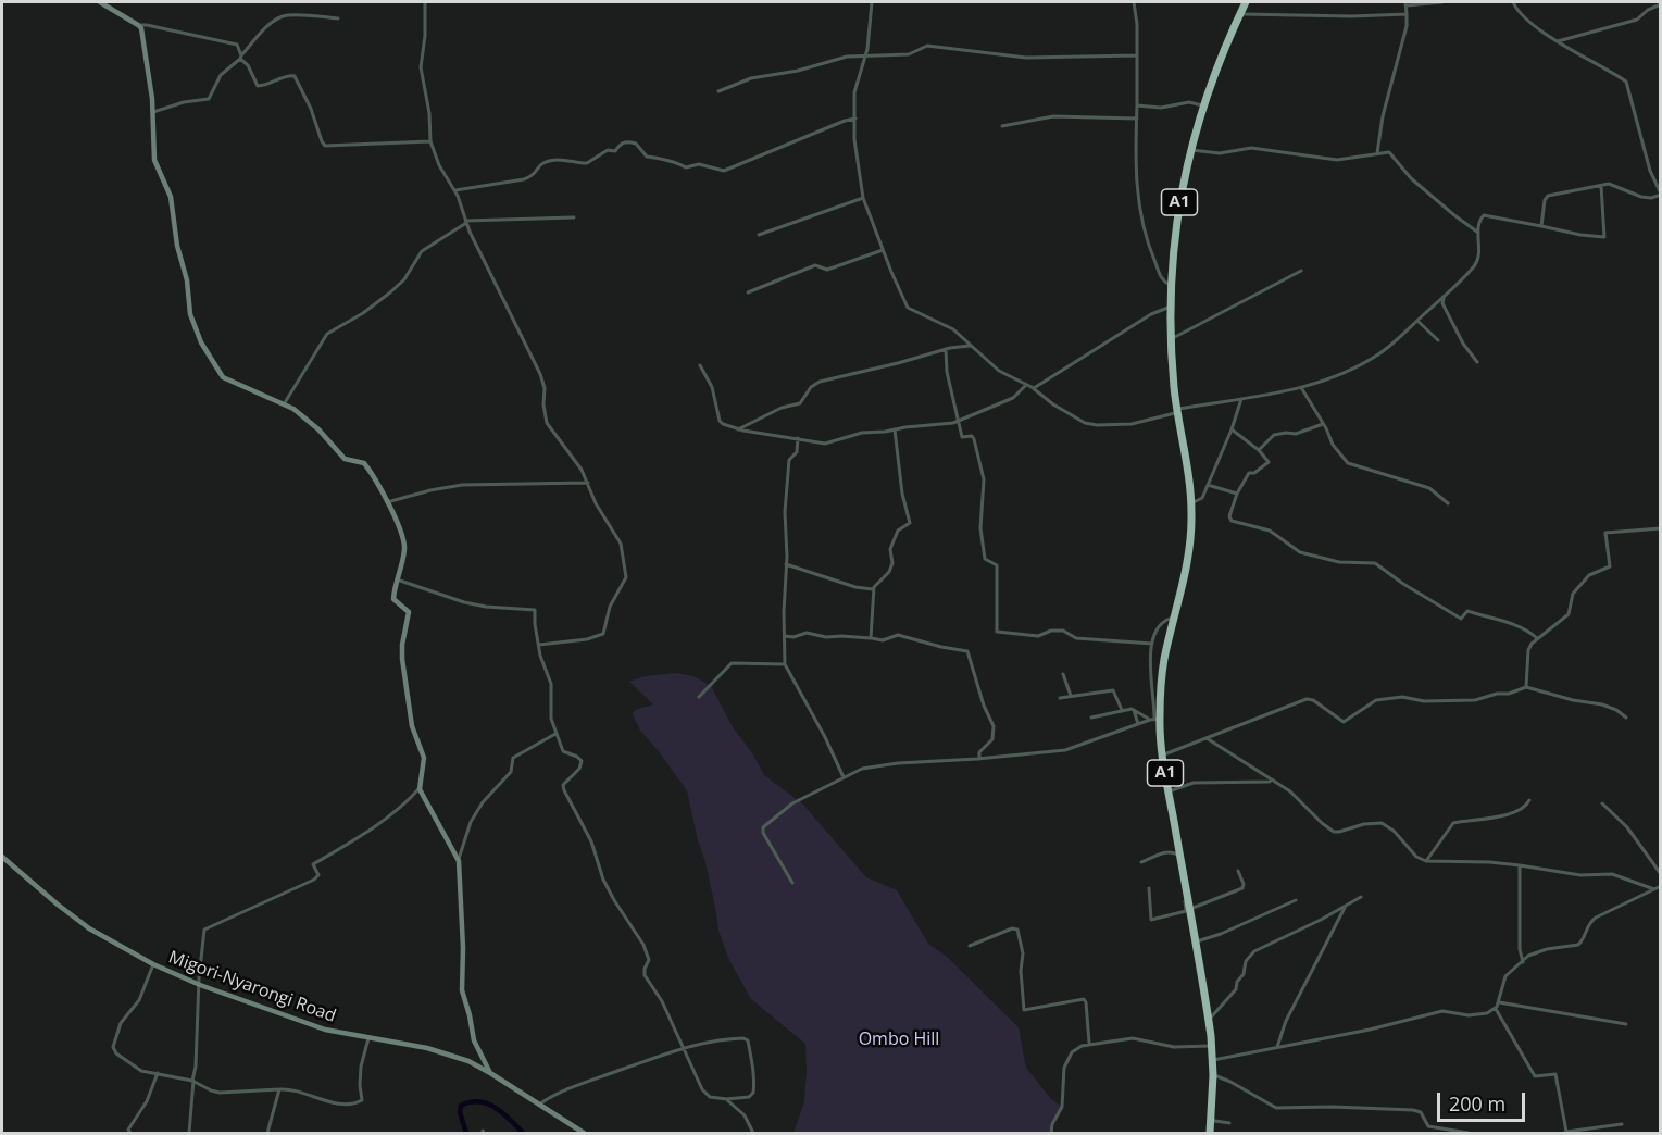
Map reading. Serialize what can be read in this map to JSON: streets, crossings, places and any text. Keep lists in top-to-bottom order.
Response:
{
  "streets": {
    "highway": ["A1"],
    "street": ["Migori-Nyarongi Road"]
  },
  "parks": ["Ombo Hill"],
  "scale_bar": "200 m"
}
